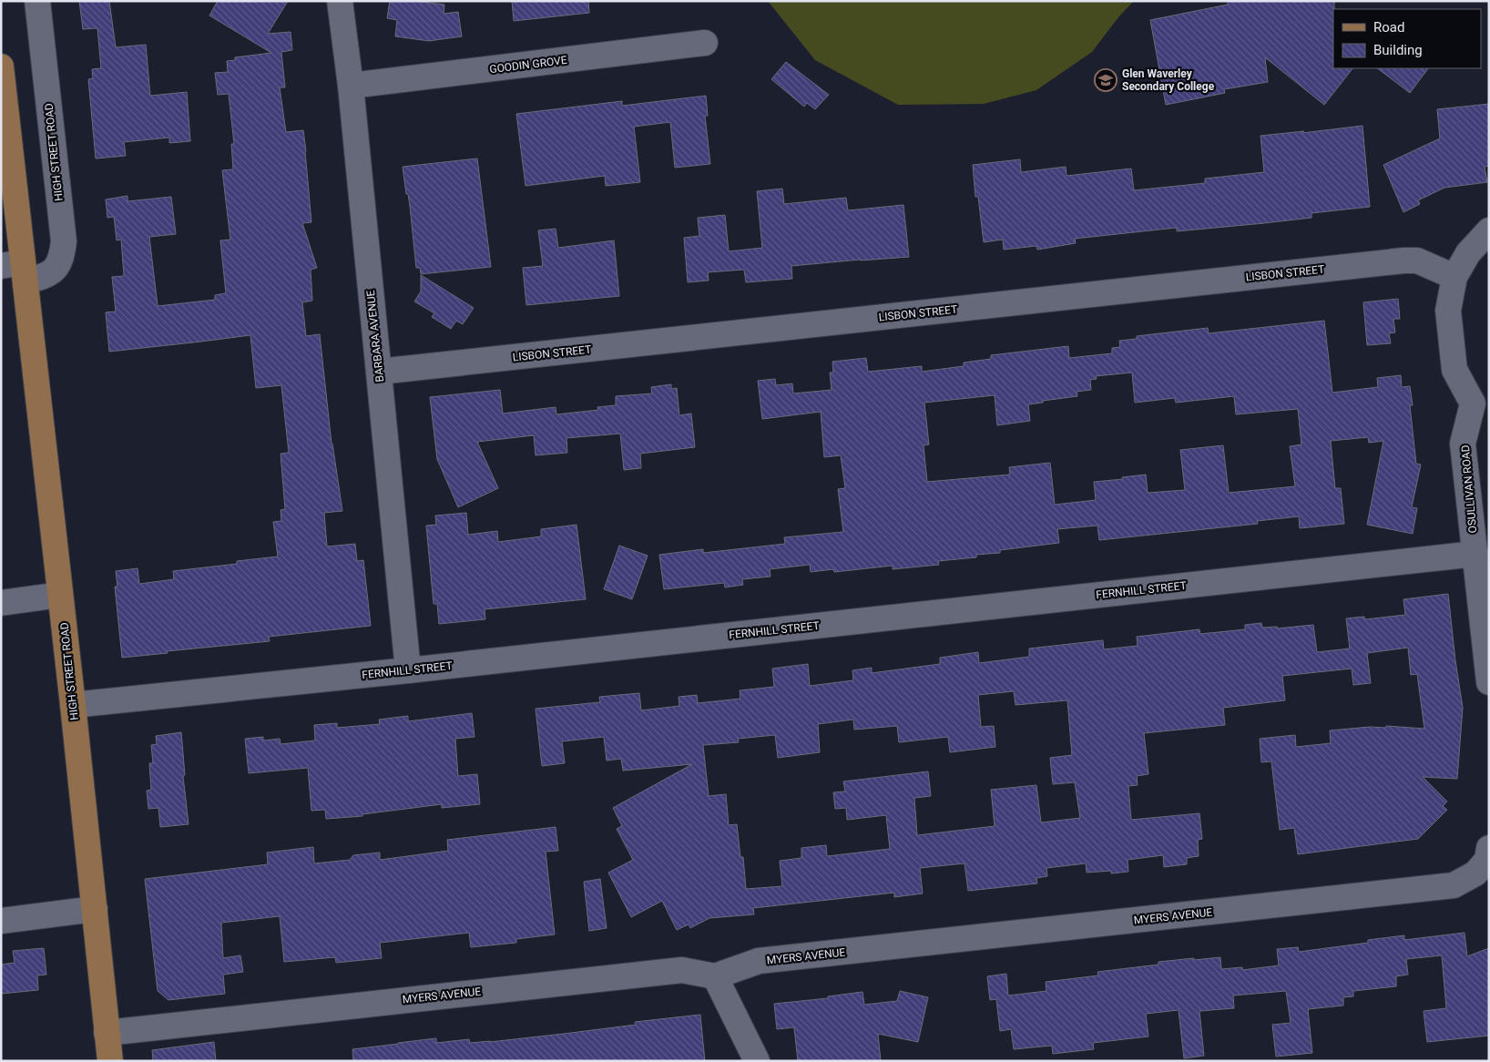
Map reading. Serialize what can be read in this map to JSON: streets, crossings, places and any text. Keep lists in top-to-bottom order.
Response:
{
  "streets": {
    "main road": ["HIGH STREET ROAD"],
    "street": [
      "GOODIN GROVE",
      "LISBON STREET",
      "BARBARA AVENUE",
      "OSULLIVAN ROAD",
      "FERNHILL STREET",
      "MYERS AVENUE"
    ]
  },
  "crossings": [
    ["GOODIN GROVE", "BARBARA AVENUE"],
    ["HIGH STREET ROAD", "FERNHILL STREET"],
    ["HIGH STREET ROAD", "MYERS AVENUE"],
    ["LISBON STREET", "BARBARA AVENUE"],
    ["LISBON STREET", "OSULLIVAN ROAD"],
    ["BARBARA AVENUE", "FERNHILL STREET"],
    ["OSULLIVAN ROAD", "FERNHILL STREET"]
  ],
  "places": {
    "school or university": ["Glen Waverley Secondary College"]
  },
  "legend": ["Road", "Building"]
}
